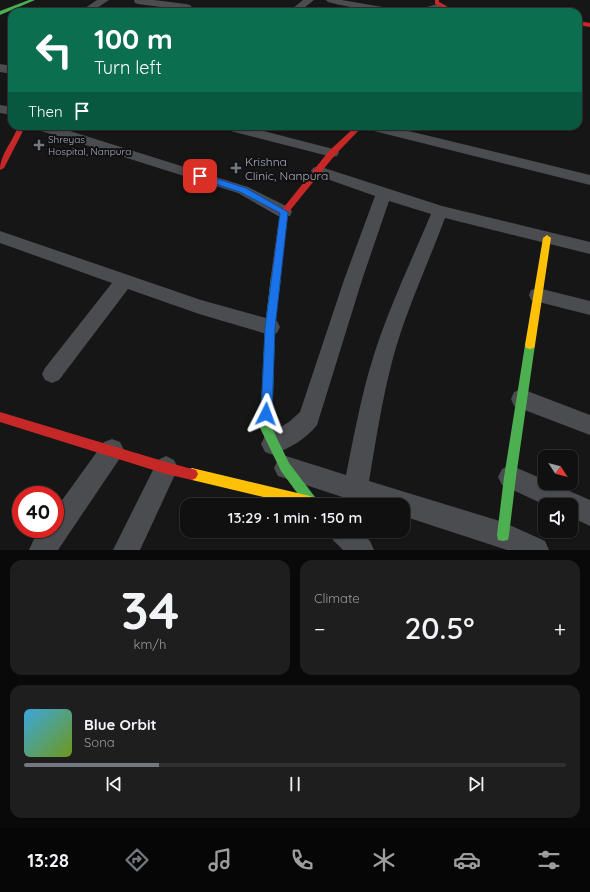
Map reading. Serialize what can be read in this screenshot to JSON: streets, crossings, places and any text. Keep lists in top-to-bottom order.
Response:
{
  "places": {
    "health": ["Shreyas Hospital, Nanpura", "Krishna Clinic, Nanpura"]
  },
  "north": "bottom right",
  "page": {
    "turn": ["100 m", "Turn left"],
    "then": "Then",
    "limit": "40",
    "trip": "13:29 · 1 min · 150 m",
    "tile": [
      ["34", "km/h"],
      "Climate"
    ],
    "heat": ["−", "20.5°", "+"],
    "song": ["Blue Orbit", "Sona"],
    "tabs": "13:28"
  }
}
